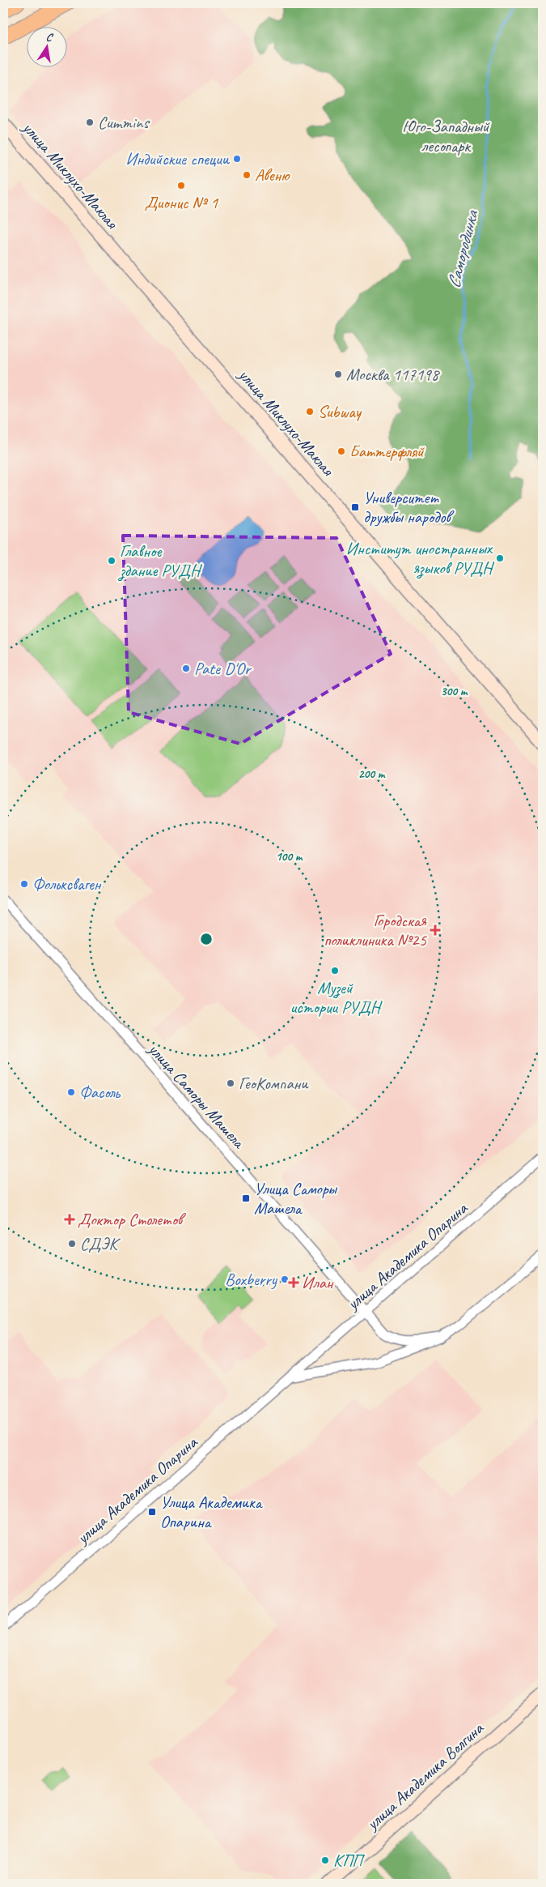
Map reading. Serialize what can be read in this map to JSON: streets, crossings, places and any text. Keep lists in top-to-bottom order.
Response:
{
  "streets": {
    "main road": ["улица Миклухо-Маклая", "улица Академика Волгина"],
    "street": ["улица Саморы Машела", "улица Академика Опарина"]
  },
  "crossings": [
    ["улица Саморы Машела", "улица Академика Опарина"]
  ],
  "water": ["Самородинка"],
  "parks": ["Юго-Западный лесопарк"],
  "places": {
    "other": [
      "Cummins",
      "Индийские специи",
      "Авеню",
      "Дионис № 1",
      "Москва 117198",
      "Subway",
      "Баттерфляй",
      "Институт иностранных языков РУДН",
      "Главное здание РУДН",
      "Pate D'Or",
      "Фольксваген",
      "Музей истории РУДН",
      "ГеоКомпани",
      "Фасоль",
      "СДЭК",
      "Boxberry",
      "КПП"
    ],
    "transit": ["Университет дружбы народов", "Улица Саморы Машела", "Улица Академика Опарина"],
    "health": ["Городская поликлиника №25", "Доктор Столетов", "Илан"]
  },
  "north": "top",
  "rings": ["300 m", "200 m", "100 m"]
}
